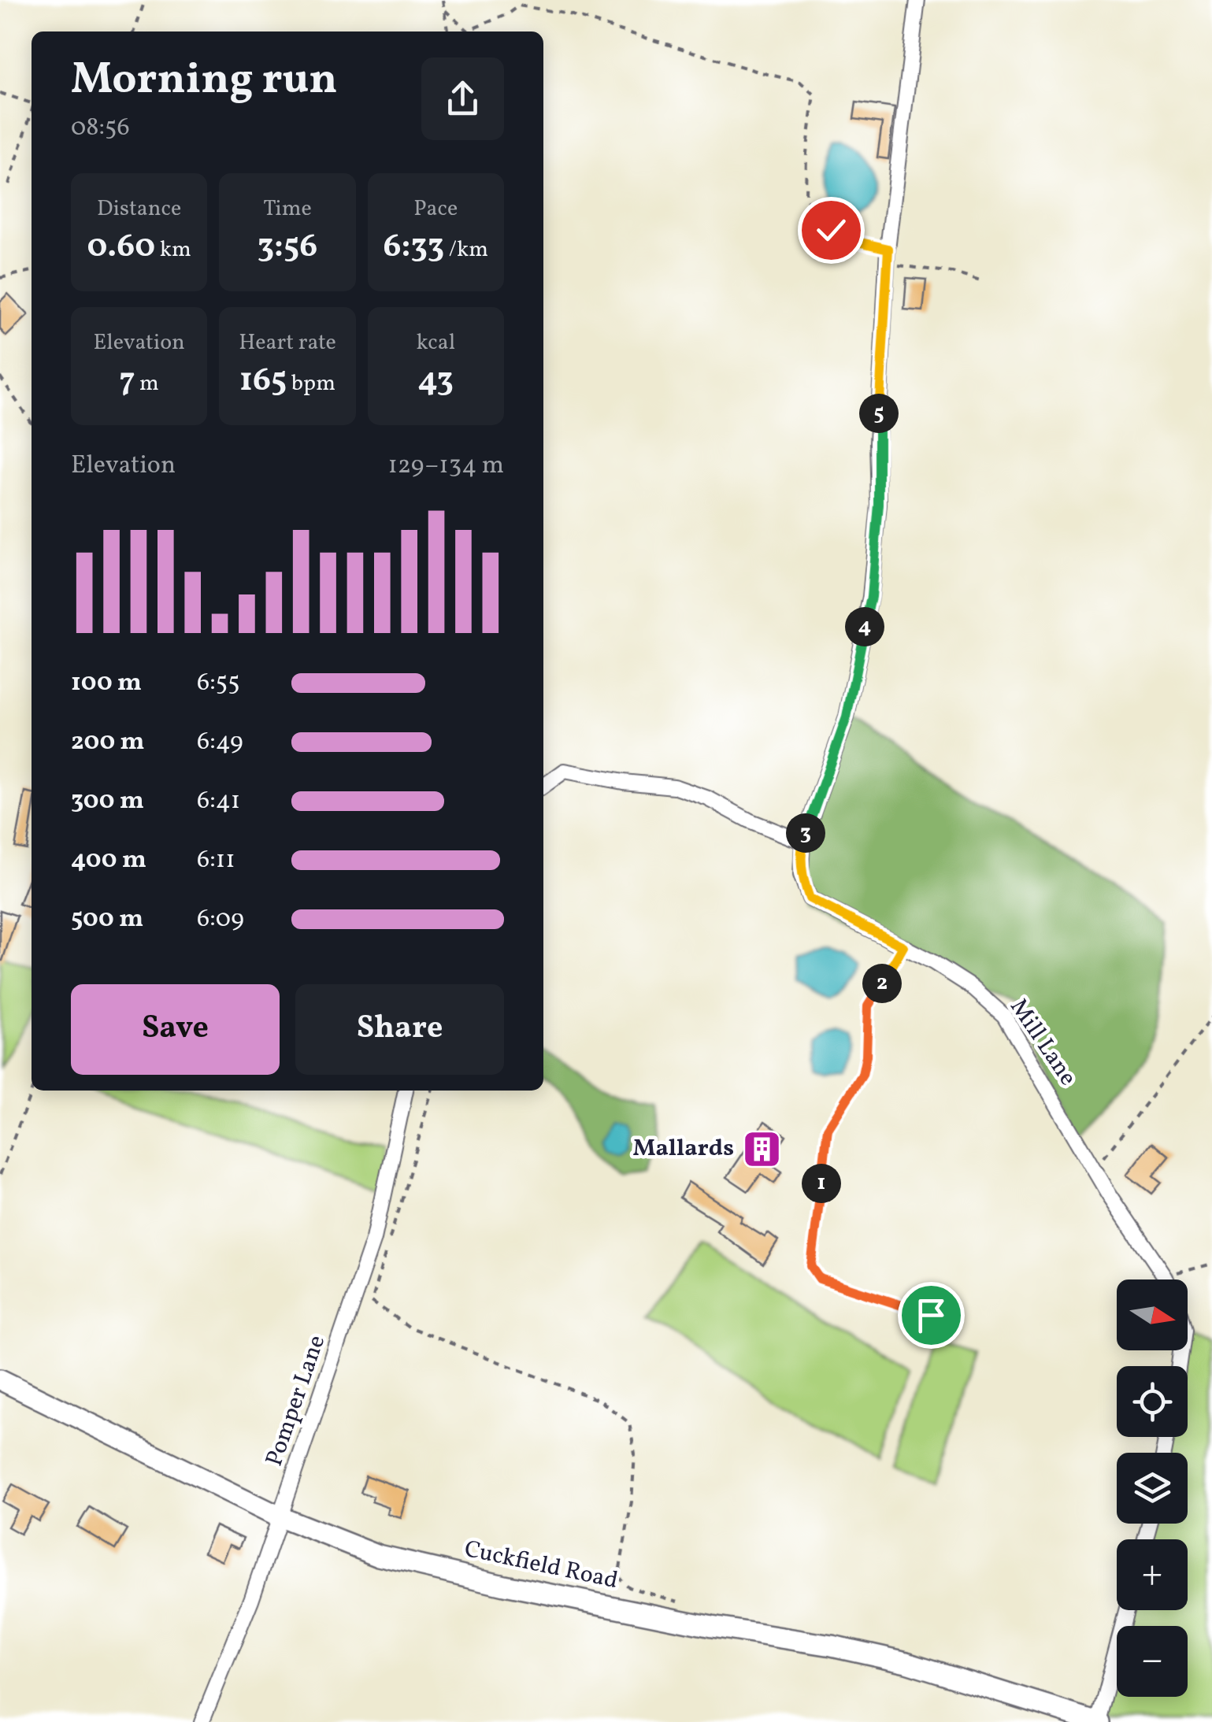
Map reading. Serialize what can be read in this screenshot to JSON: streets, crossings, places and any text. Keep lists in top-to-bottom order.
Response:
{
  "streets": {
    "street": ["Mill Lane", "Pomper Lane", "Cuckfield Road"]
  },
  "crossings": [
    ["Pomper Lane", "Cuckfield Road"]
  ],
  "places": {
    "building": ["Mallards"]
  },
  "north": "right",
  "page": {
    "heading": ["Morning run", "08:56"],
    "stats": [
      ["Distance", "0.60 km"],
      ["Time", "3:56"],
      ["Pace", "6:33 /km"],
      ["Elevation", "7 m"],
      ["Heart rate", "165 bpm"],
      ["kcal", "43"]
    ],
    "pins": [
      "5",
      "4",
      "3",
      "2",
      "1"
    ],
    "chart": ["Elevation", "129–134 m"],
    "list": [
      {
        "name": "100 m",
        "note": "6:55"
      },
      {
        "name": "200 m",
        "note": "6:49"
      },
      {
        "name": "300 m",
        "note": "6:41"
      },
      {
        "name": "400 m",
        "note": "6:11"
      },
      {
        "name": "500 m",
        "note": "6:09"
      }
    ],
    "buttons": ["Save", "Share"],
    "map_buttons": ["+", "−"]
  }
}
